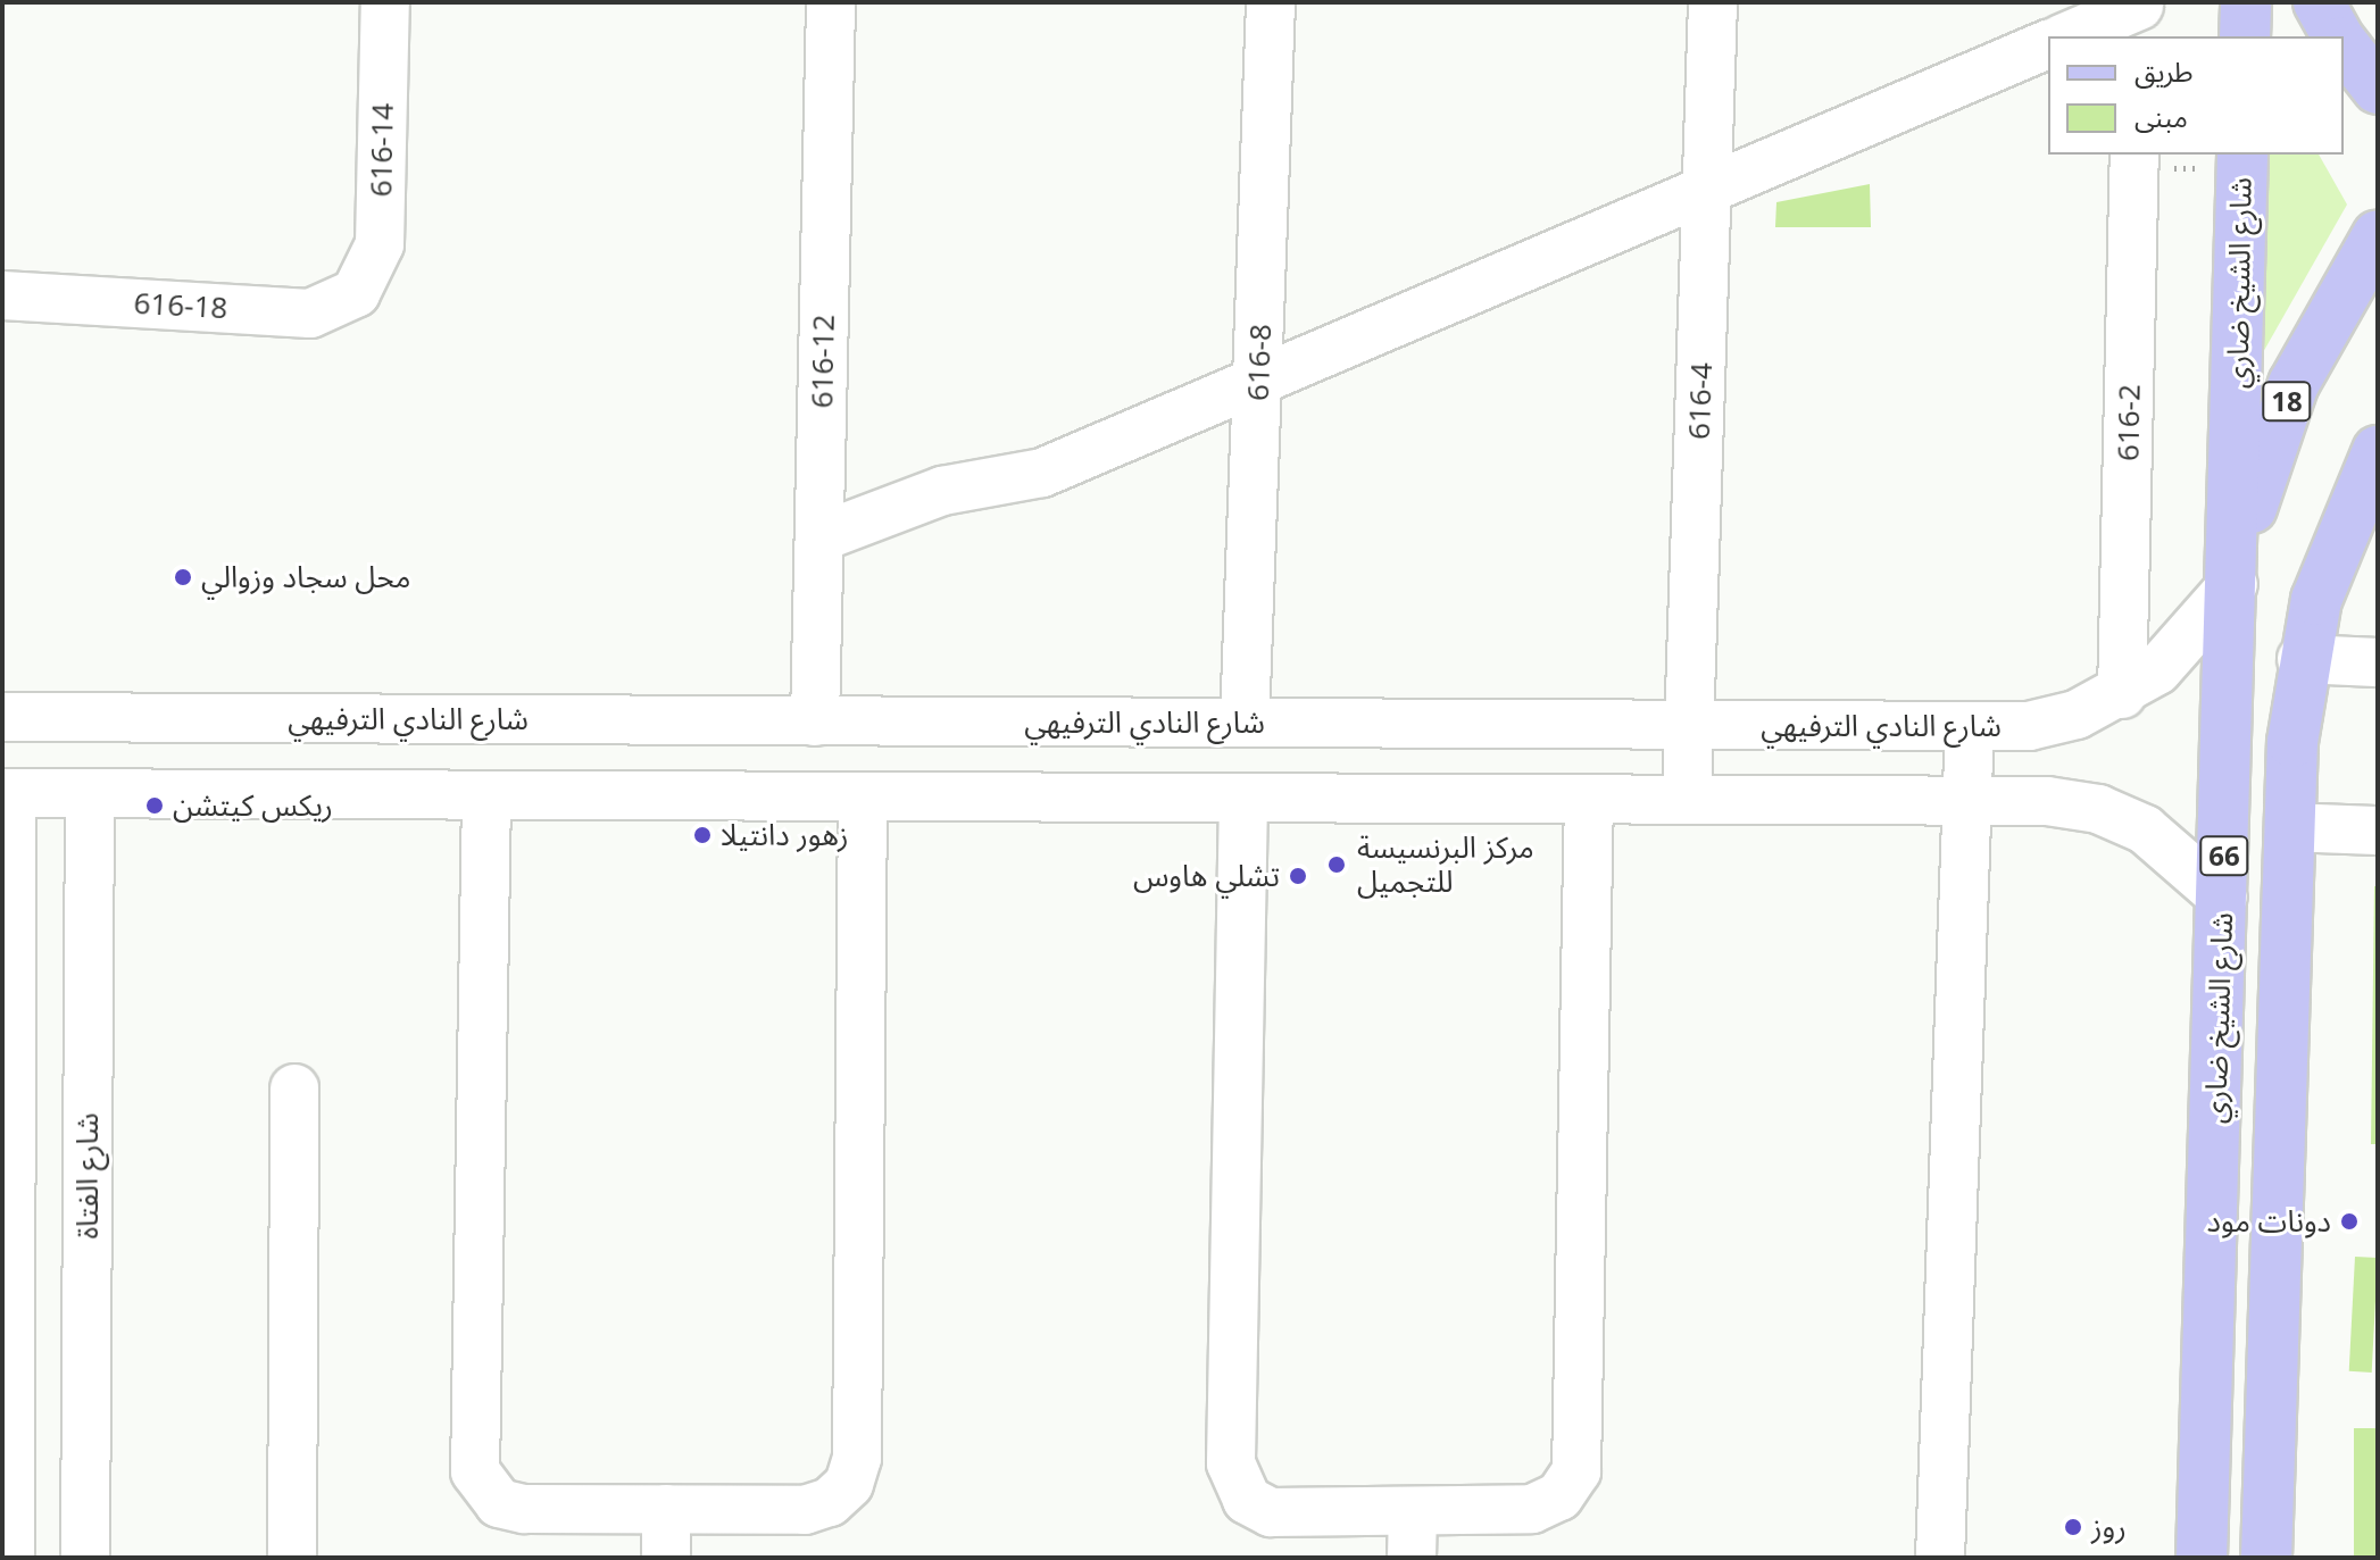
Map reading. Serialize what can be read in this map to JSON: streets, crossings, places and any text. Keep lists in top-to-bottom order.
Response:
{
  "streets": {
    "main road": ["شارع الشيخ ضاري", "18", "66"],
    "street": [
      "616-14",
      "616-18",
      "616-12",
      "616-8",
      "616-4",
      "616-2",
      "شارع النادي الترفيهي",
      "شارع الفتاة"
    ]
  },
  "crossings": [
    ["616-14", "616-18"],
    ["شارع الشيخ ضاري", "18"],
    ["شارع الشيخ ضاري", "شارع النادي الترفيهي"],
    ["616-12", "شارع النادي الترفيهي"],
    ["616-8", "شارع النادي الترفيهي"],
    ["616-4", "شارع النادي الترفيهي"],
    ["18", "شارع النادي الترفيهي"],
    ["616-2", "شارع النادي الترفيهي"]
  ],
  "places": [
    "محل سجاد وزوالي",
    "ريكس كيتشن",
    "زهور دانتيلا",
    "مركز البرنسيسة للتجميل",
    "تشلي هاوس",
    "دونات مود",
    "روز"
  ],
  "legend": ["طريق", "مبنى"]
}
